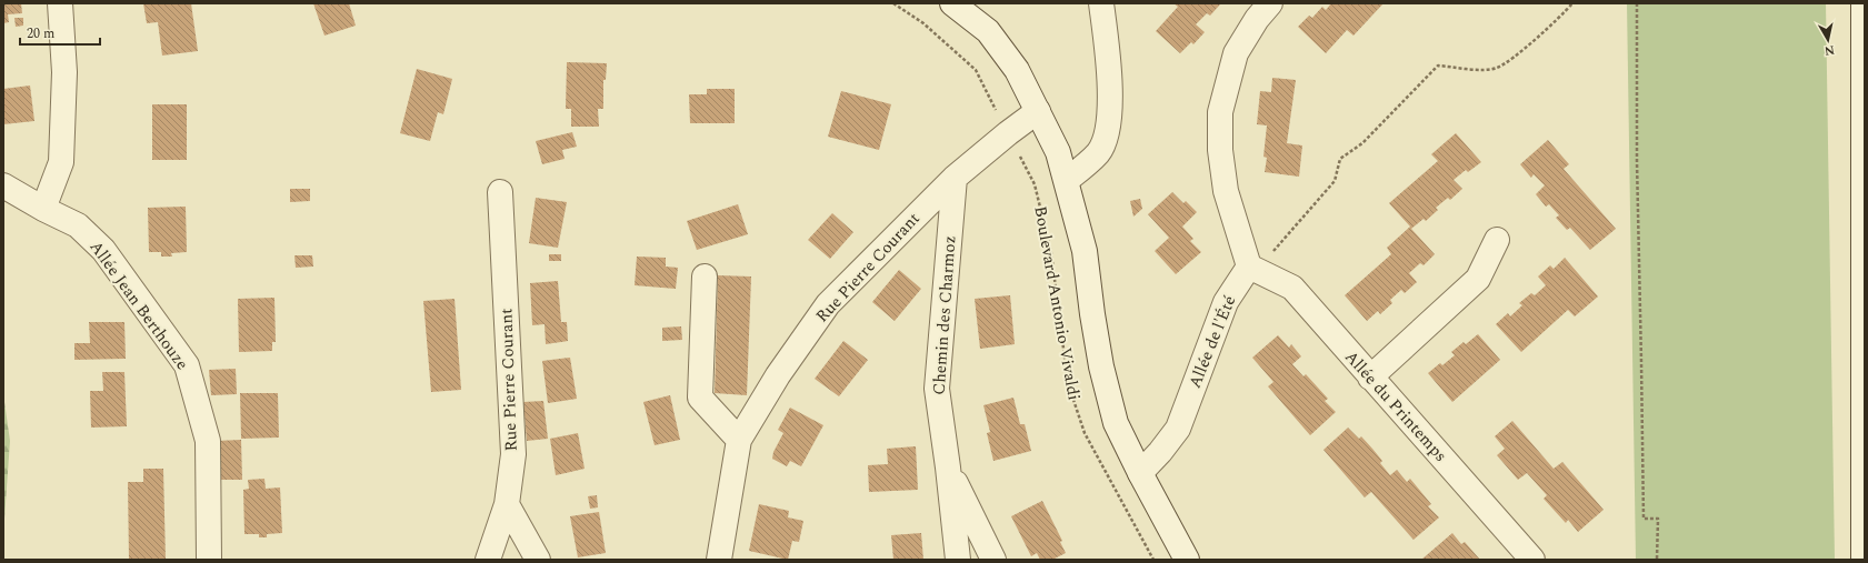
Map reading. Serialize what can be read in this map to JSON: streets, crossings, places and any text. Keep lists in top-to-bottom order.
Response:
{
  "streets": {
    "street": [
      "Rue Pierre Courant",
      "Boulevard Antonio Vivaldi",
      "Allée Jean Berthouze",
      "Chemin des Charmoz",
      "Allée de l'Été",
      "Allée du Printemps"
    ]
  },
  "crossings": [
    ["Rue Pierre Courant", "Boulevard Antonio Vivaldi"],
    ["Rue Pierre Courant", "Chemin des Charmoz"],
    ["Boulevard Antonio Vivaldi", "Allée de l'Été"],
    ["Allée de l'Été", "Allée du Printemps"]
  ],
  "scale_bar": "20 m",
  "north": "bottom"
}
